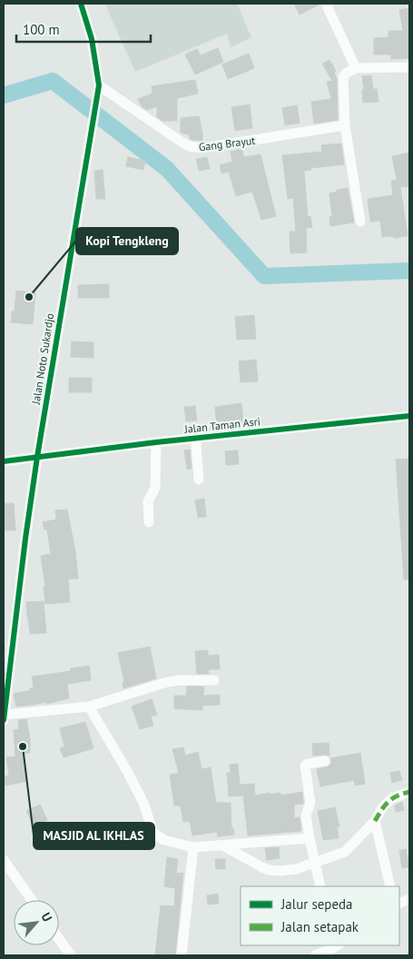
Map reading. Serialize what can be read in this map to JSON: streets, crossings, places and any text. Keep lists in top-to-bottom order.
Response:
{
  "streets": {
    "street": ["Gang Brayut", "Jalan Noto Sukardjo", "Jalan Taman Asri"]
  },
  "crossings": [
    ["Gang Brayut", "Jalan Noto Sukardjo"],
    ["Jalan Noto Sukardjo", "Jalan Taman Asri"]
  ],
  "places": ["Kopi Tengkleng", "MASJID AL IKHLAS"],
  "legend": ["Jalur sepeda", "Jalan setapak"],
  "scale_bar": "100 m",
  "north": "top right"
}
